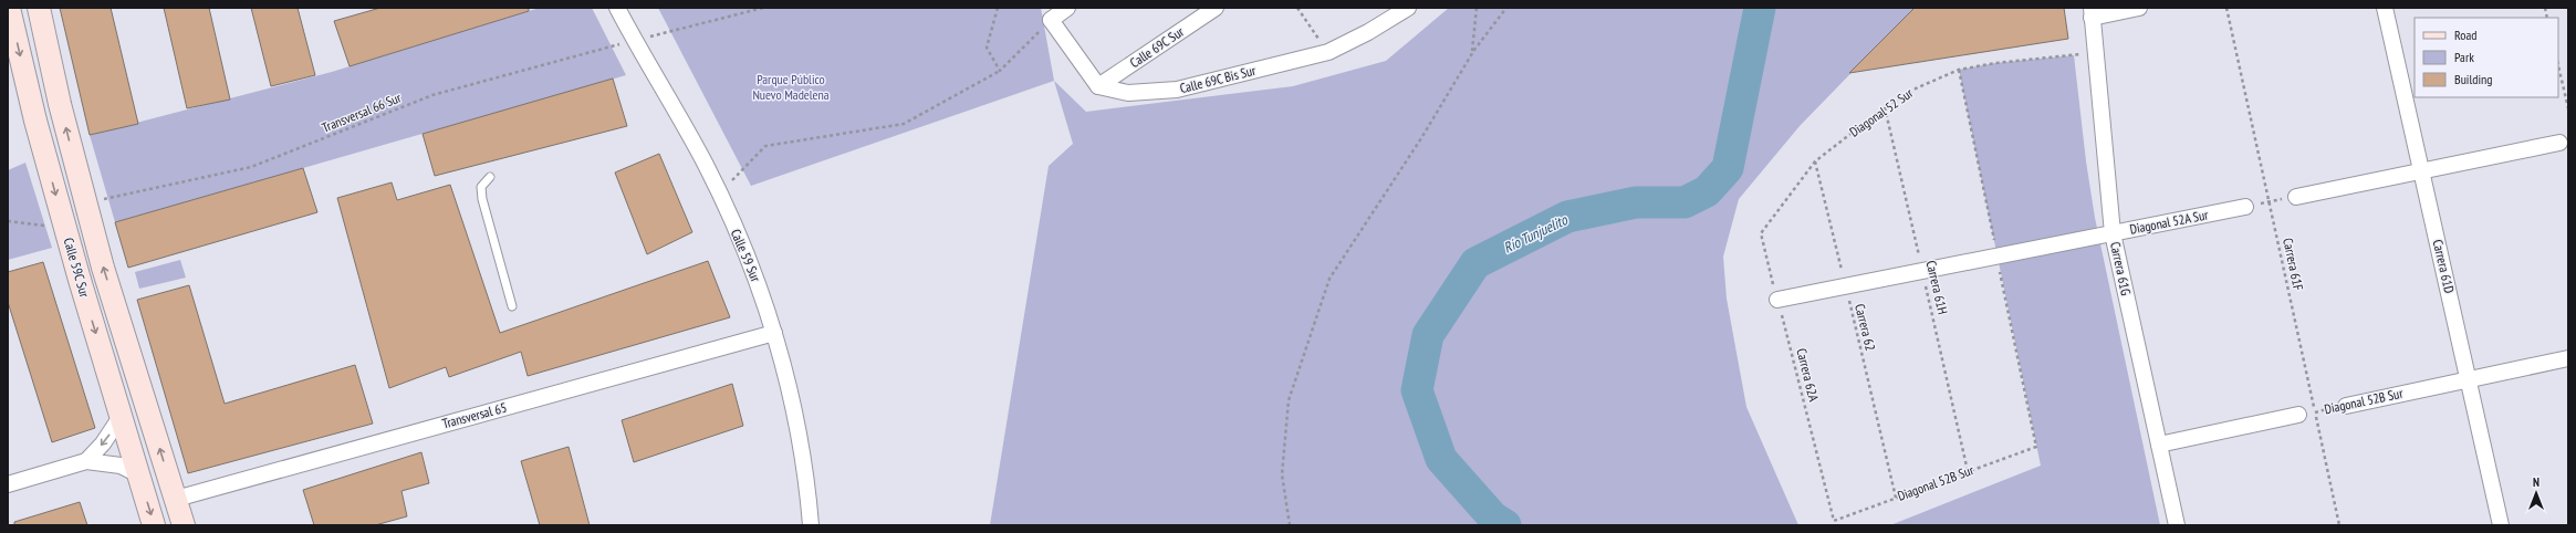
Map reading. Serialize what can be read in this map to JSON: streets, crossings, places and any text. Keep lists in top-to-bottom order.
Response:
{
  "streets": {
    "street": [
      "Calle 69C Sur",
      "Calle 69C Bis Sur",
      "Diagonal 52A Sur",
      "Calle 59 Sur",
      "Carrera 61D",
      "Calle 59C Sur",
      "Carrera 61G",
      "Diagonal 52B Sur",
      "Transversal 65"
    ],
    "path": [
      "Transversal 66 Sur",
      "Diagonal 52 Sur",
      "Carrera 61F",
      "Carrera 61H",
      "Carrera 62",
      "Carrera 62A"
    ]
  },
  "crossings": [
    ["Calle 69C Sur", "Calle 69C Bis Sur"],
    ["Transversal 66 Sur", "Calle 59 Sur"],
    ["Diagonal 52 Sur", "Carrera 61G"],
    ["Diagonal 52 Sur", "Carrera 61H"],
    ["Diagonal 52 Sur", "Carrera 62"],
    ["Diagonal 52 Sur", "Carrera 62A"],
    ["Diagonal 52A Sur", "Carrera 61G"],
    ["Diagonal 52A Sur", "Carrera 61H"],
    ["Diagonal 52A Sur", "Carrera 62"],
    ["Diagonal 52A Sur", "Carrera 62A"],
    ["Calle 59 Sur", "Transversal 65"],
    ["Carrera 61F", "Diagonal 52B Sur"],
    ["Carrera 61D", "Diagonal 52B Sur"],
    ["Calle 59C Sur", "Transversal 65"],
    ["Carrera 61H", "Diagonal 52B Sur"],
    ["Carrera 62", "Diagonal 52B Sur"],
    ["Carrera 62A", "Diagonal 52B Sur"]
  ],
  "water": ["Río Tunjuelito"],
  "parks": ["Parque Público Nuevo Madelena"],
  "legend": ["Road", "Park", "Building"],
  "north": "top"
}
